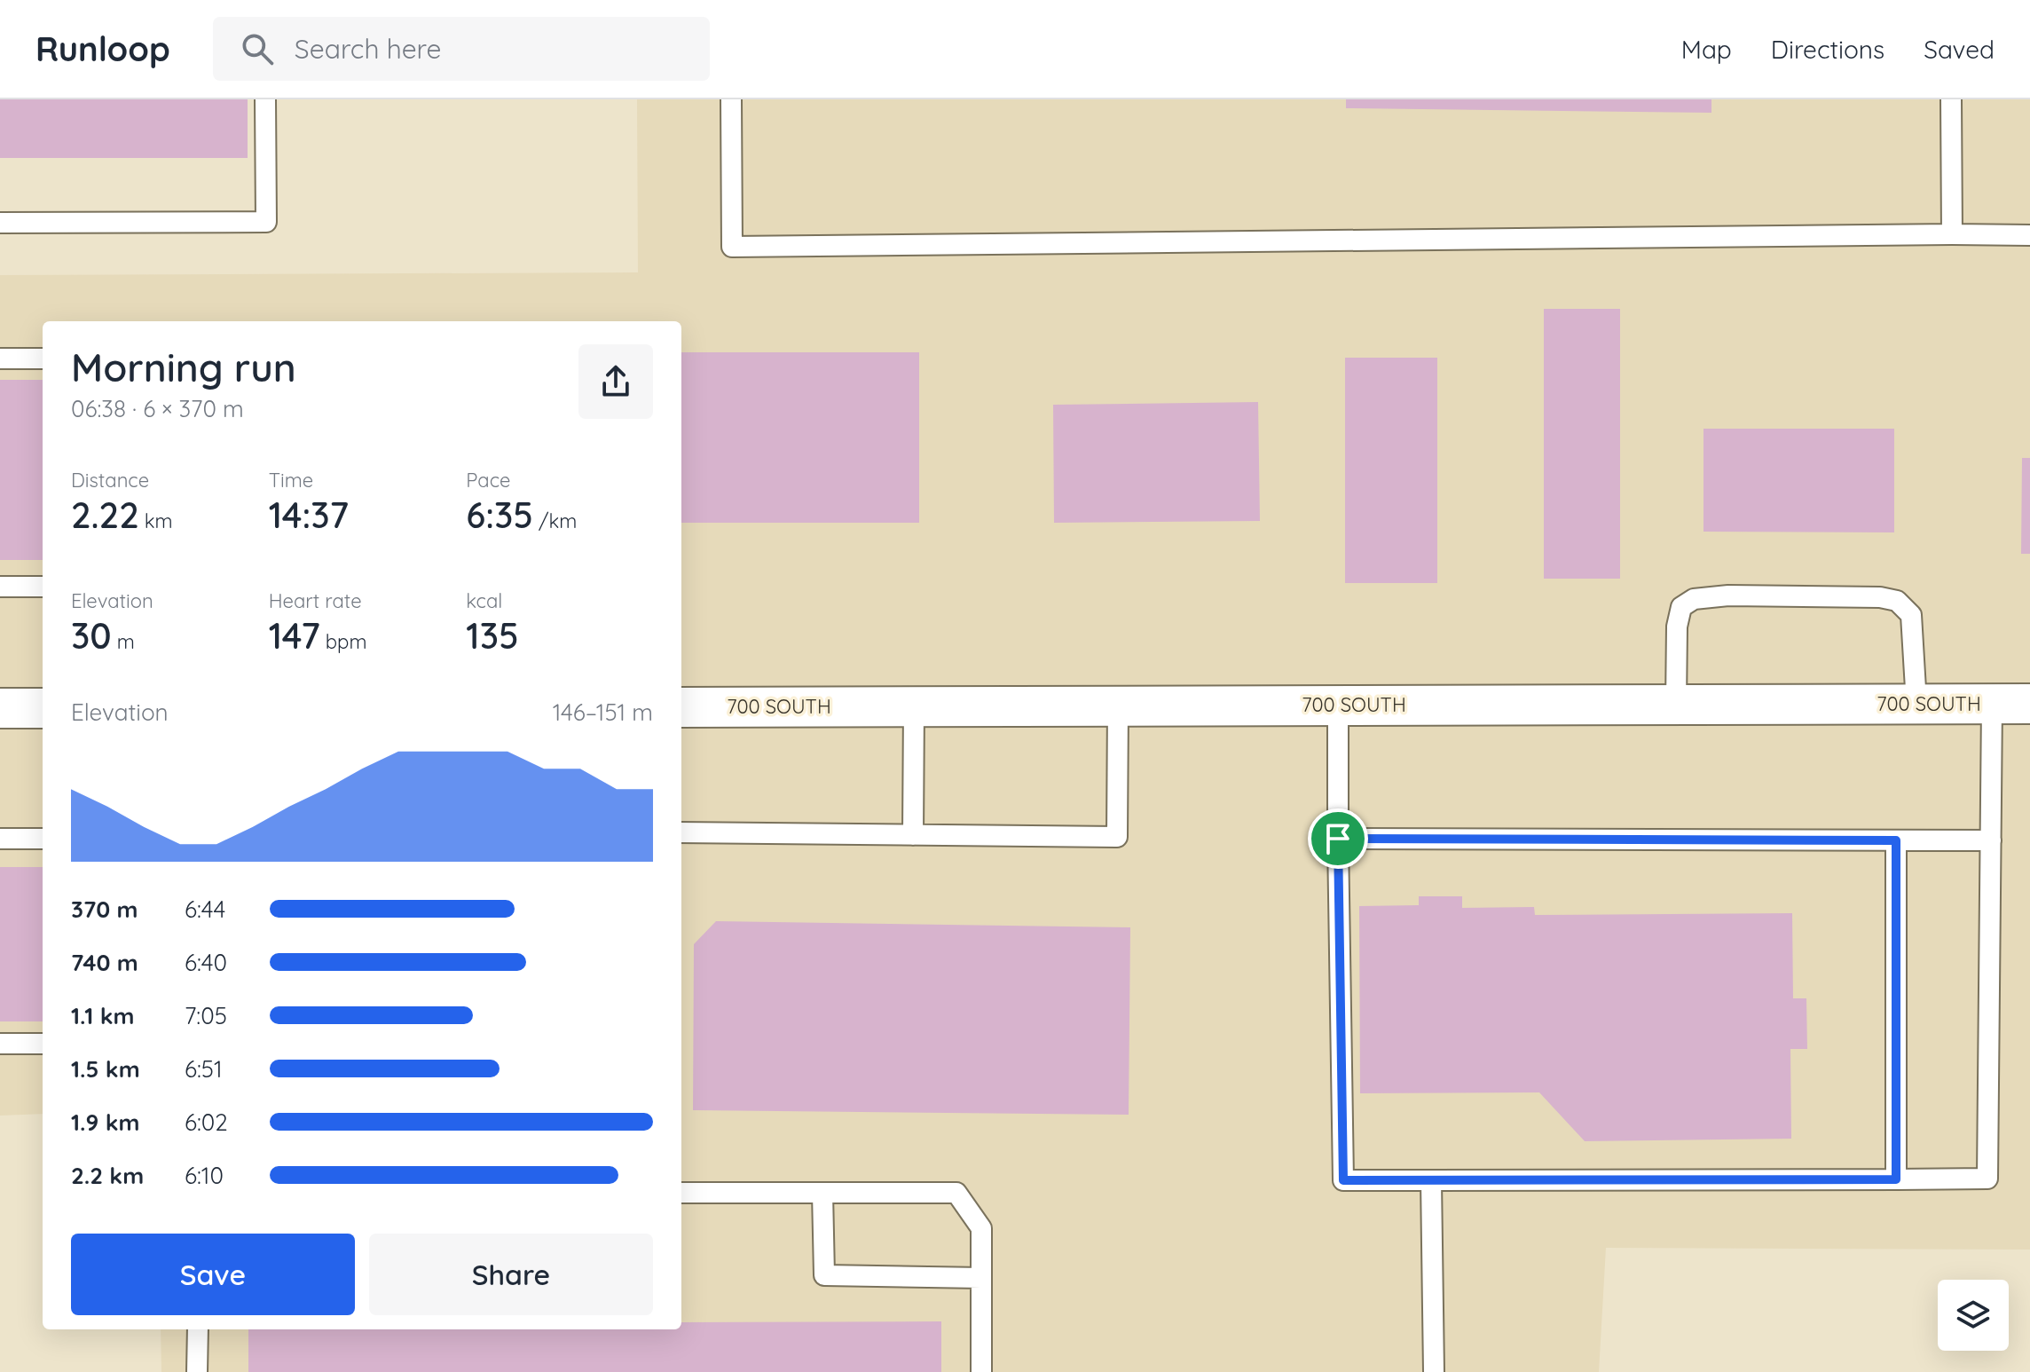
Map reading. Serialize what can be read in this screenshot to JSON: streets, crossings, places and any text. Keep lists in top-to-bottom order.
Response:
{
  "streets": {
    "street": ["700 SOUTH"]
  },
  "page": {
    "header": "Runloop",
    "search": "Search here",
    "nav": ["Map", "Directions", "Saved"],
    "heading": ["Morning run", "06:38 · 6 × 370 m"],
    "stats": [
      ["Distance", "2.22 km"],
      ["Time", "14:37"],
      ["Pace", "6:35 /km"],
      ["Elevation", "30 m"],
      ["Heart rate", "147 bpm"],
      ["kcal", "135"]
    ],
    "chart": ["Elevation", "146–151 m"],
    "list": [
      {
        "name": "370 m",
        "note": "6:44"
      },
      {
        "name": "740 m",
        "note": "6:40"
      },
      {
        "name": "1.1 km",
        "note": "7:05"
      },
      {
        "name": "1.5 km",
        "note": "6:51"
      },
      {
        "name": "1.9 km",
        "note": "6:02"
      },
      {
        "name": "2.2 km",
        "note": "6:10"
      }
    ],
    "buttons": ["Save", "Share"]
  }
}
